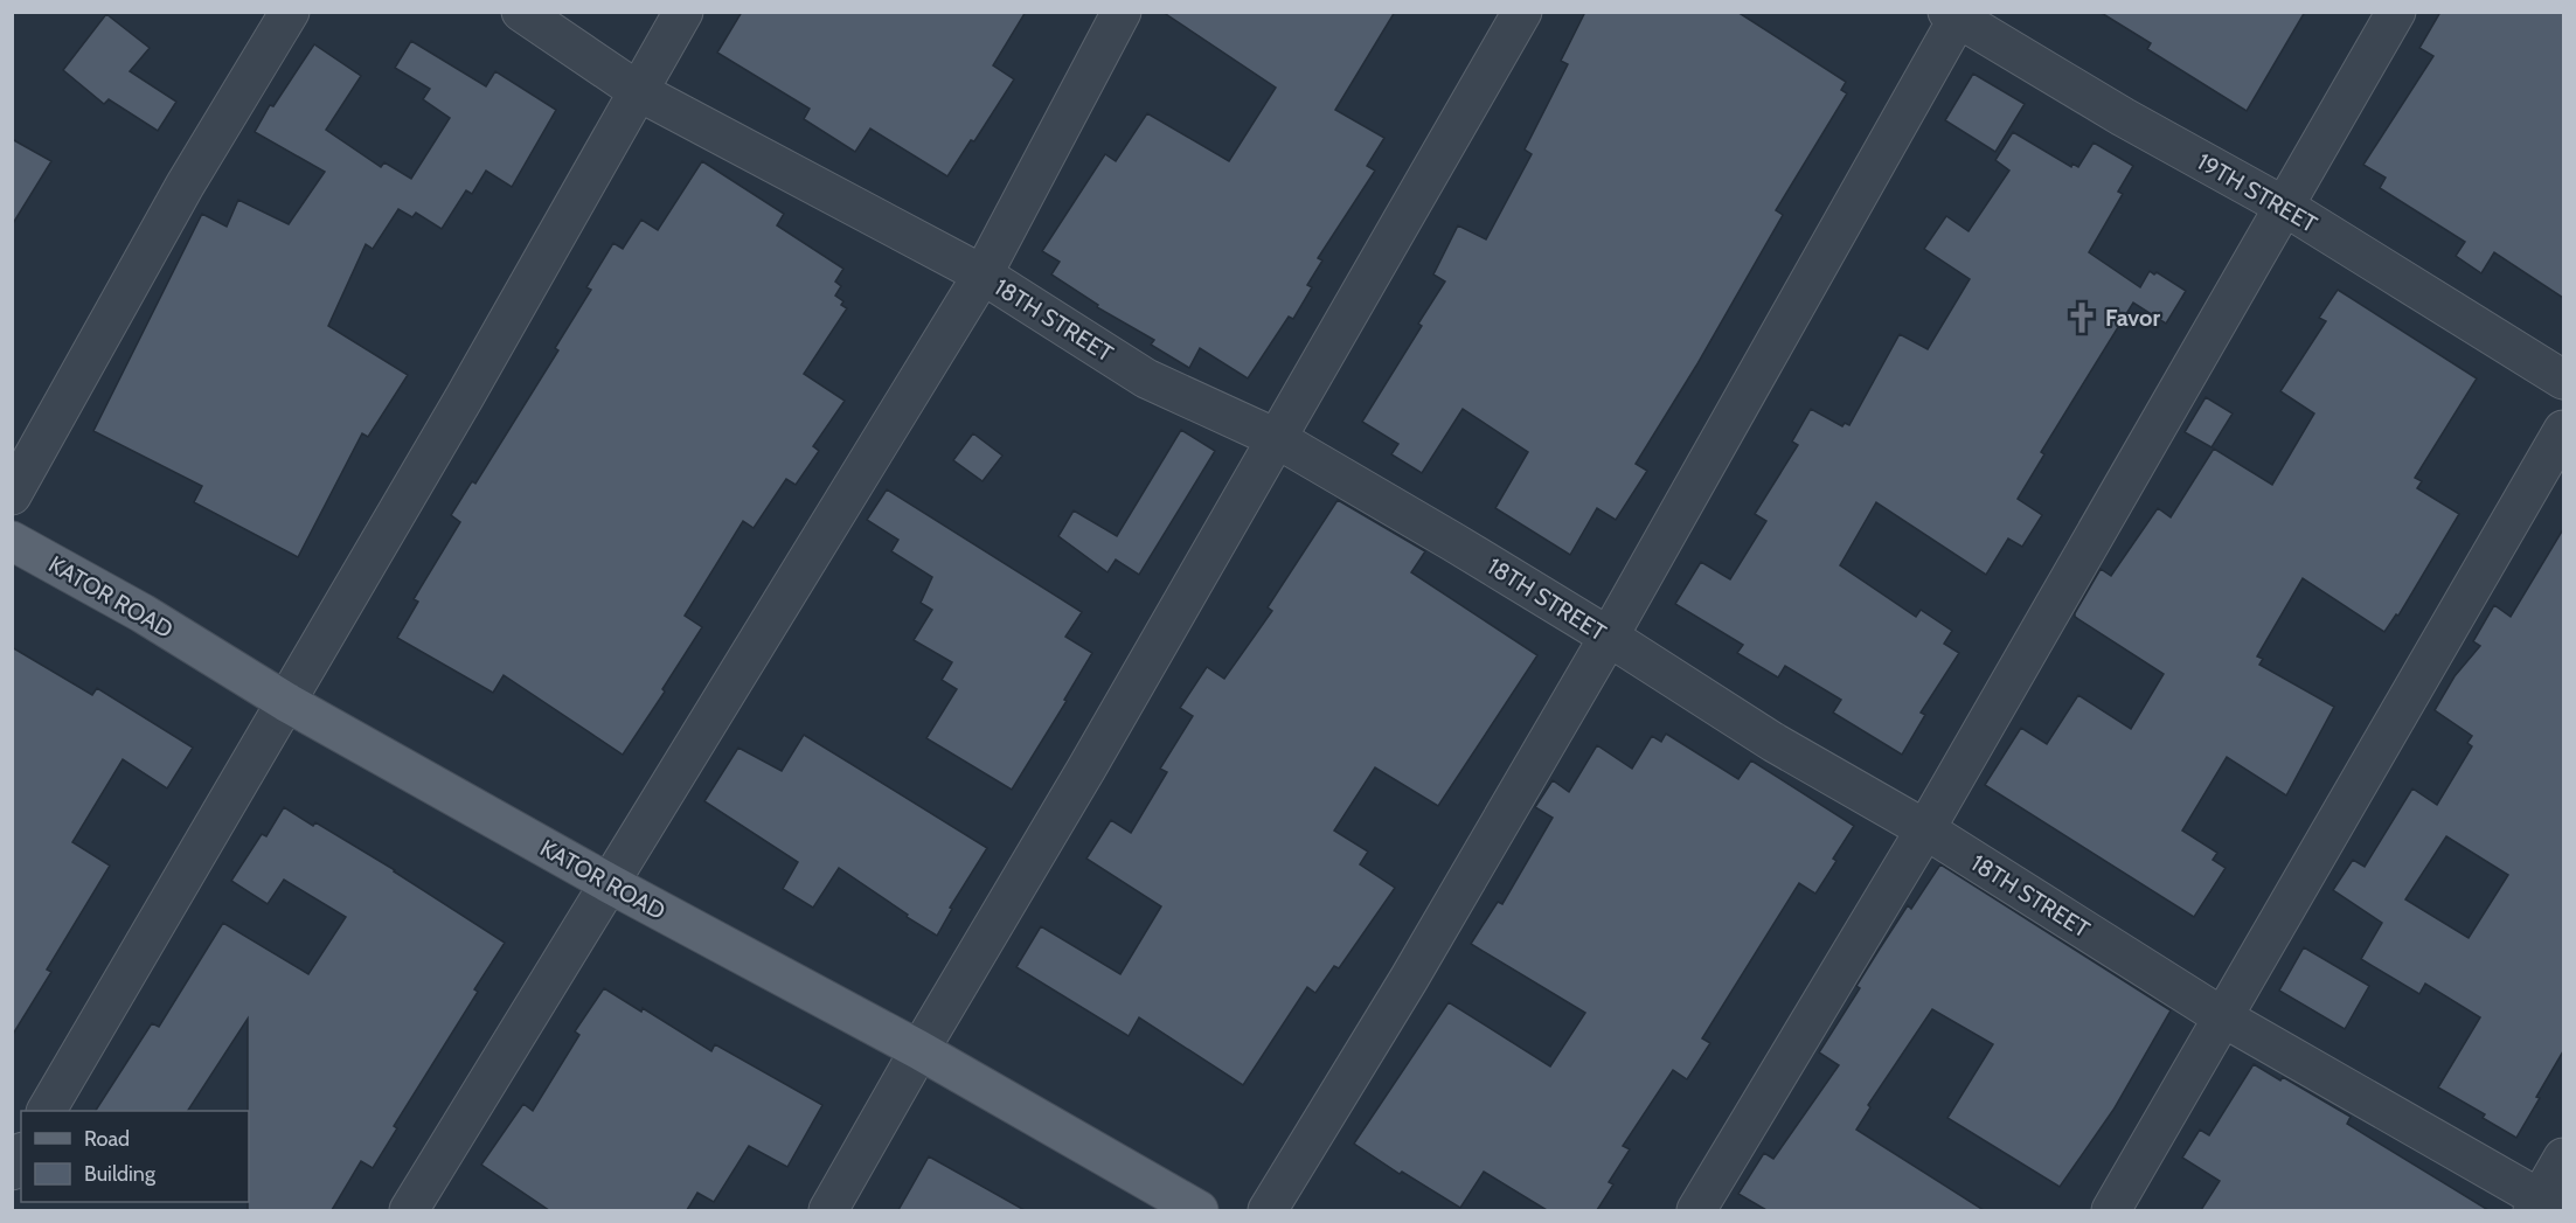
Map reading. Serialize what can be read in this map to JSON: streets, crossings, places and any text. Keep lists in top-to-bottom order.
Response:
{
  "streets": {
    "main road": ["KATOR ROAD"],
    "street": ["19TH STREET", "18TH STREET"]
  },
  "places": {
    "church": ["Favor"]
  },
  "legend": ["Road", "Building"]
}
